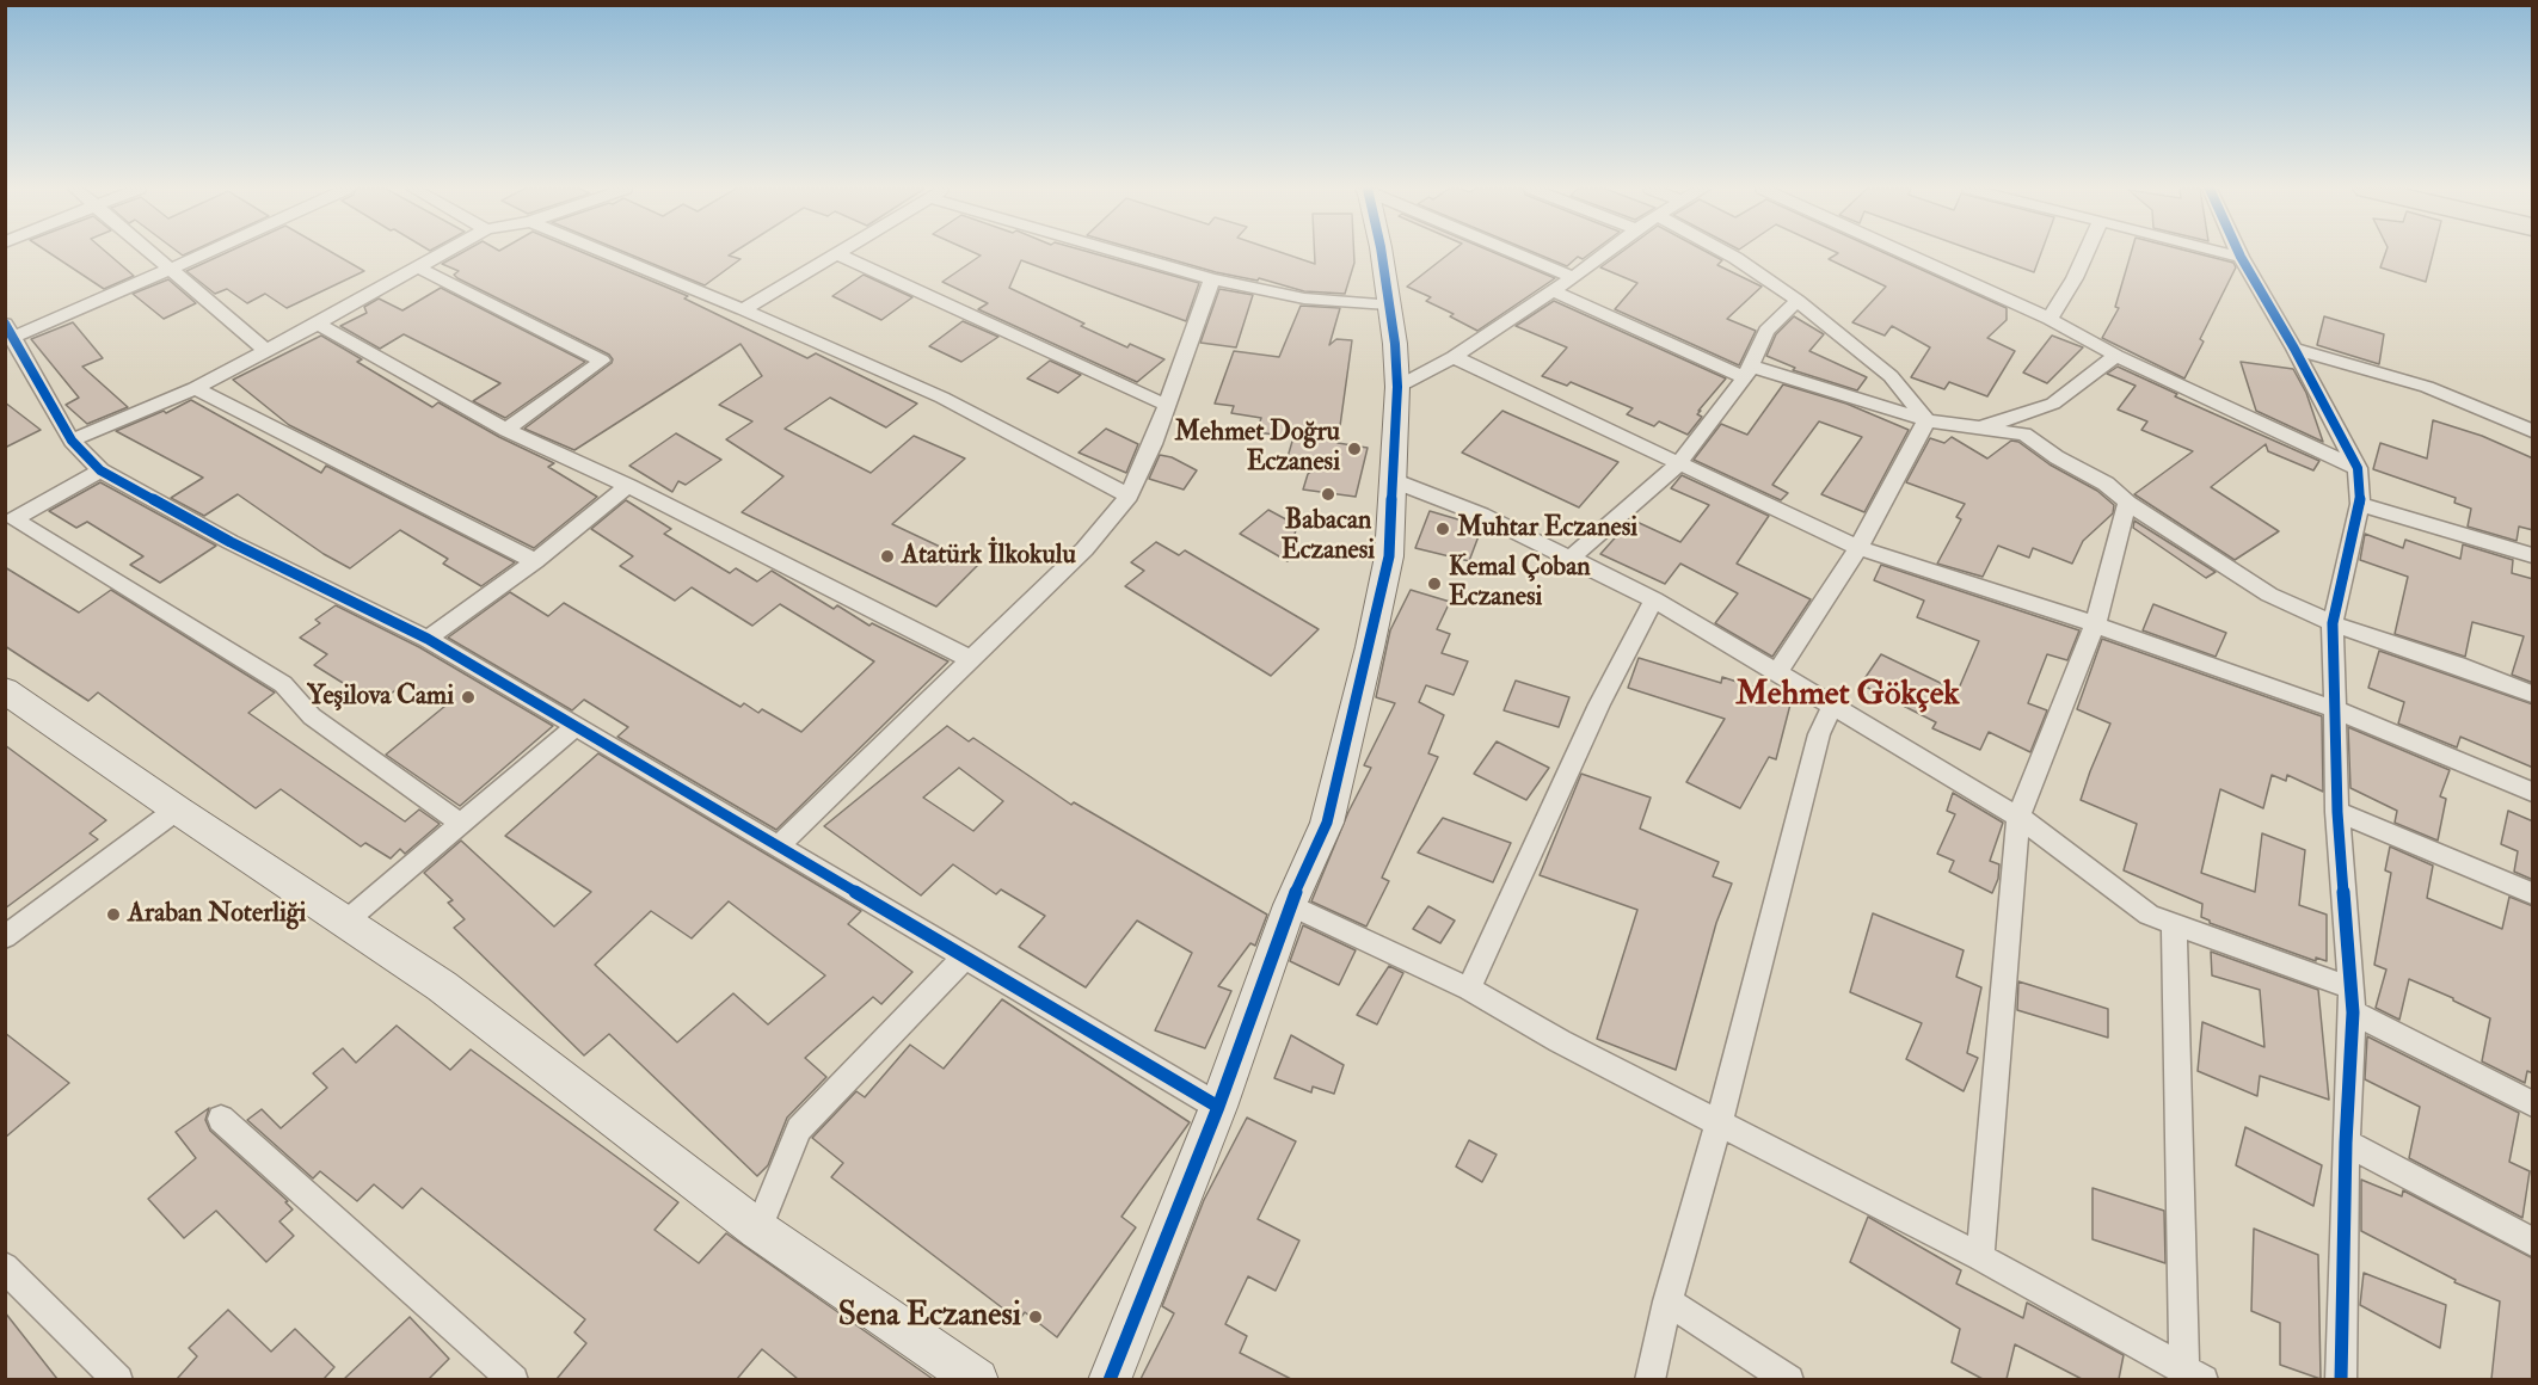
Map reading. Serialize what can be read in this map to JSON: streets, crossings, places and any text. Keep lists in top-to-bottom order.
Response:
{
  "districts": ["Mehmet Gökçek"],
  "places": [
    "Mehmet Doğru Eczanesi",
    "Babacan Eczanesi",
    "Muhtar Eczanesi",
    "Atatürk İlkokulu",
    "Kemal Çoban Eczanesi",
    "Yeşilova Cami",
    "Araban Noterliği",
    "Sena Eczanesi"
  ]
}
